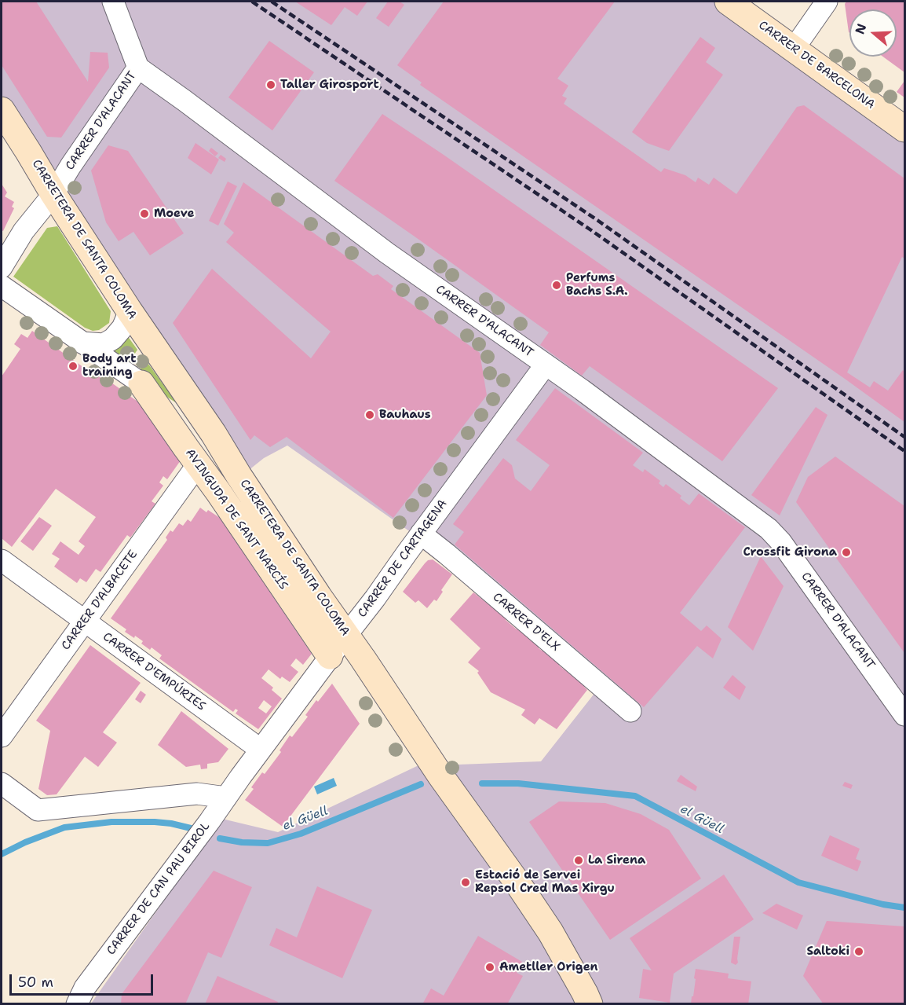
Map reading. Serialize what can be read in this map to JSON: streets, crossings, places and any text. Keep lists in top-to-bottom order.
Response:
{
  "streets": {
    "street": [
      "CARRER DE BARCELONA",
      "CARRER D'ALACANT",
      "CARRETERA DE SANTA COLOMA",
      "AVINGUDA DE SANT NARCÍS",
      "CARRER DE CARTAGENA",
      "CARRER D'ALBACETE",
      "CARRER D'ELX",
      "CARRER D'EMPÚRIES",
      "CARRER DE CAN PAU BIROL"
    ]
  },
  "crossings": [
    ["CARRER D'ALACANT", "CARRETERA DE SANTA COLOMA"],
    ["CARRER D'ALACANT", "CARRER DE CARTAGENA"],
    ["CARRETERA DE SANTA COLOMA", "AVINGUDA DE SANT NARCÍS"],
    ["CARRETERA DE SANTA COLOMA", "CARRER DE CARTAGENA"],
    ["AVINGUDA DE SANT NARCÍS", "CARRER DE CARTAGENA"],
    ["AVINGUDA DE SANT NARCÍS", "CARRER D'ALBACETE"],
    ["CARRER DE CARTAGENA", "CARRER D'ELX"],
    ["CARRER DE CARTAGENA", "CARRER D'EMPÚRIES"],
    ["CARRER DE CARTAGENA", "CARRER DE CAN PAU BIROL"],
    ["CARRER D'ALBACETE", "CARRER D'EMPÚRIES"]
  ],
  "water": ["el Güell"],
  "places": [
    "Taller Girosport",
    "Moeve",
    "Perfums Bachs S.A.",
    "Body art training",
    "Bauhaus",
    "Crossfit Girona",
    "La Sirena",
    "Estació de Servei Repsol Cred Mas Xirgu",
    "Saltoki",
    "Ametller Origen"
  ],
  "scale_bar": "50 m",
  "north": "left"
}
